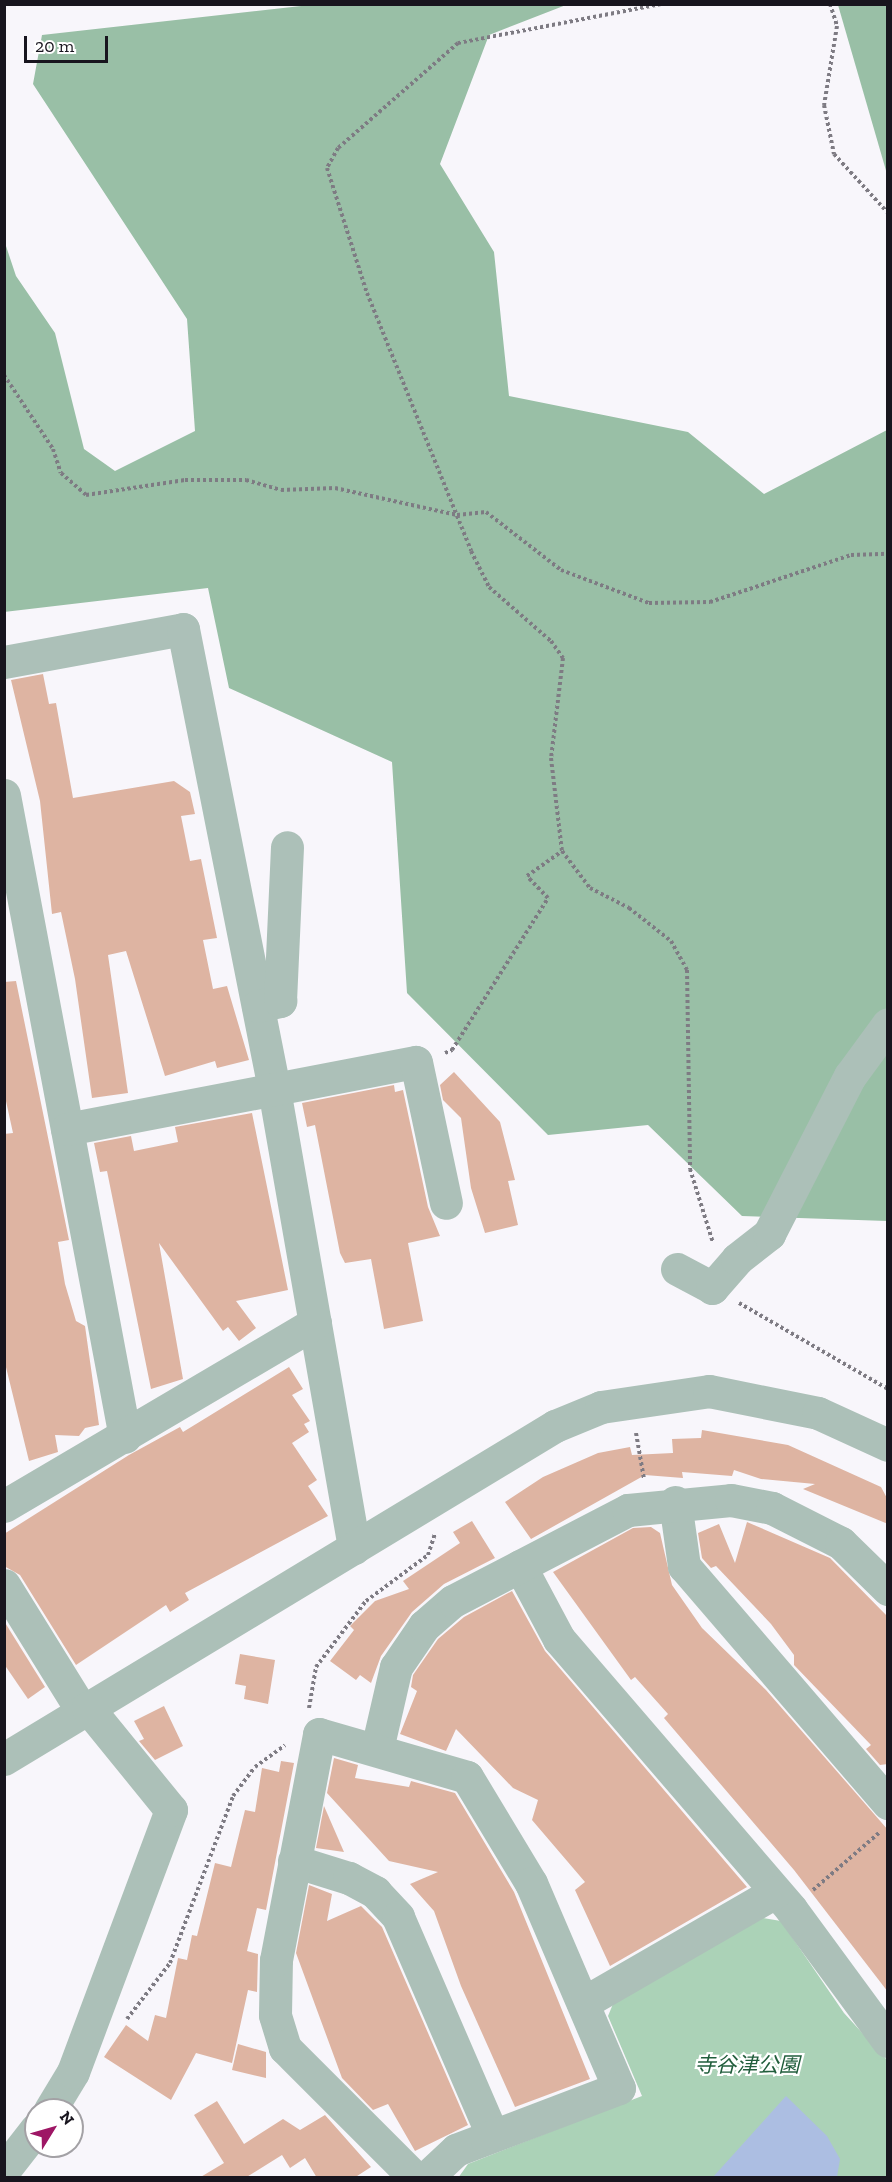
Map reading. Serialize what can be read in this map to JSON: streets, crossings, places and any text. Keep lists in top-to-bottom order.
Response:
{
  "parks": ["寺谷津公園"],
  "scale_bar": "20 m",
  "north": "top right"
}
